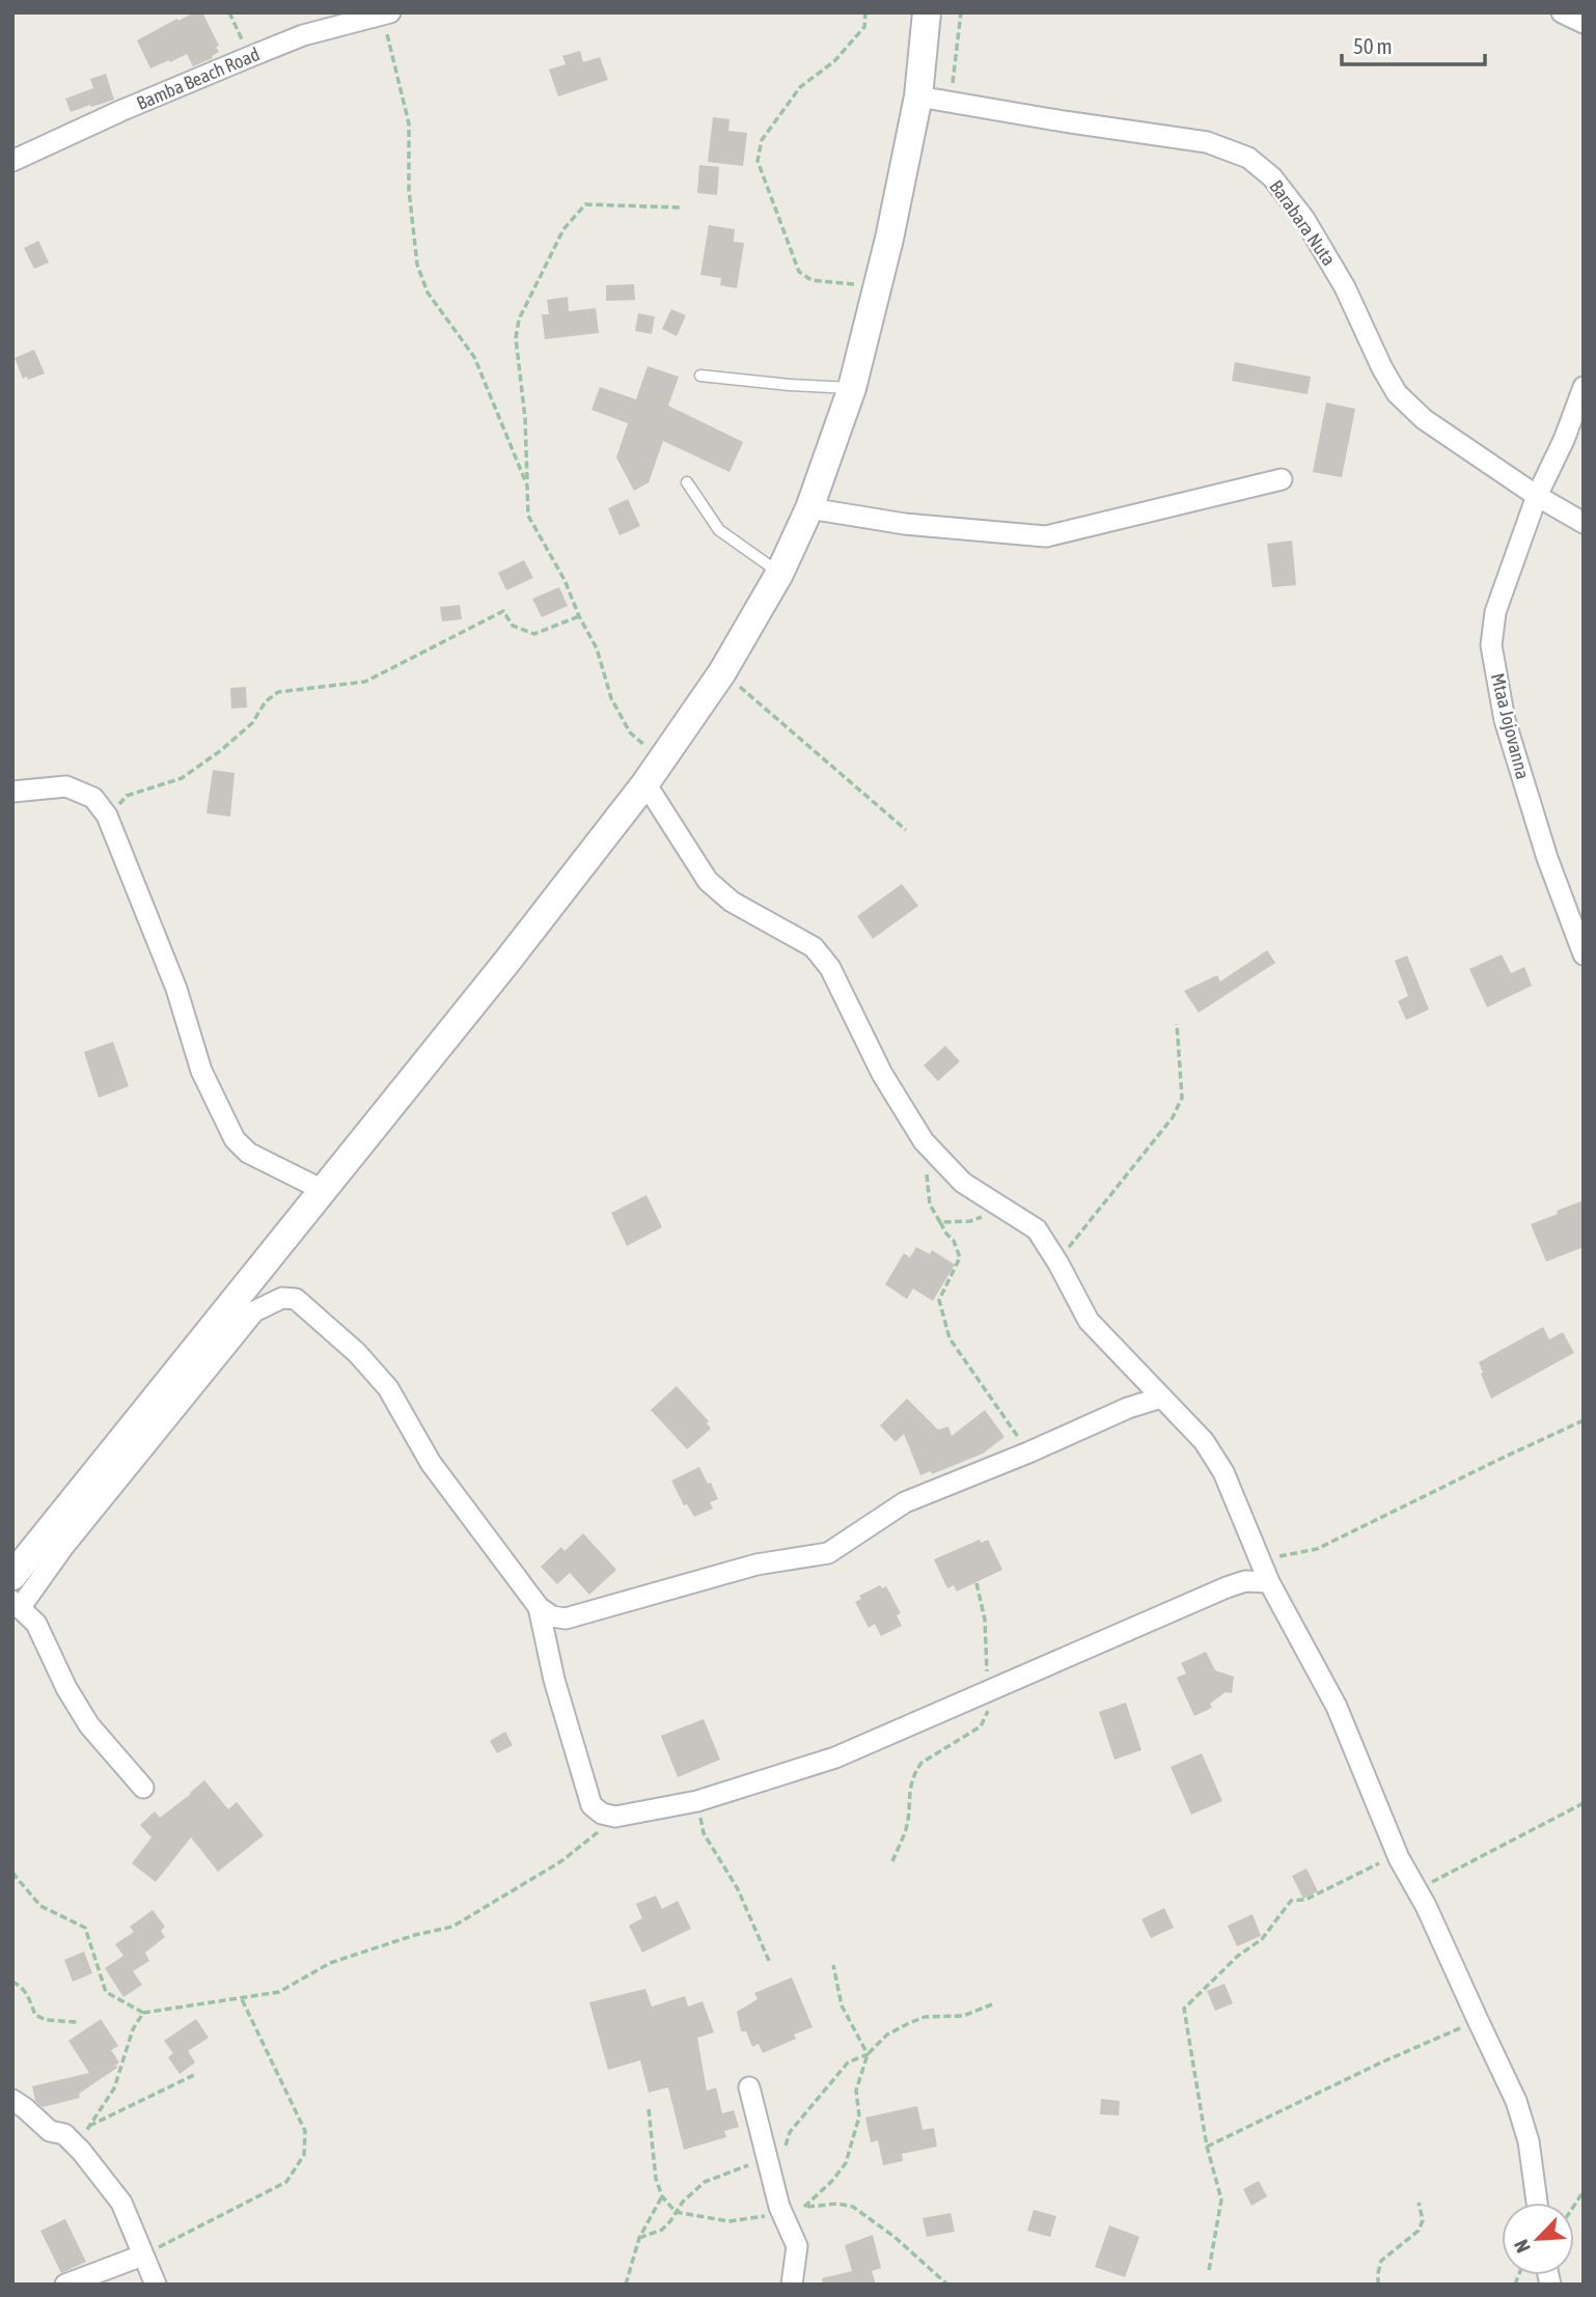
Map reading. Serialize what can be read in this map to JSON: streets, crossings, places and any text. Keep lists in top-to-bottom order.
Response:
{
  "streets": {
    "street": ["Bamba Beach Road", "Barabara Nuta", "Mtaa Jojovanna"]
  },
  "crossings": [
    ["Barabara Nuta", "Mtaa Jojovanna"]
  ],
  "scale_bar": "50 m",
  "north": "bottom left"
}
